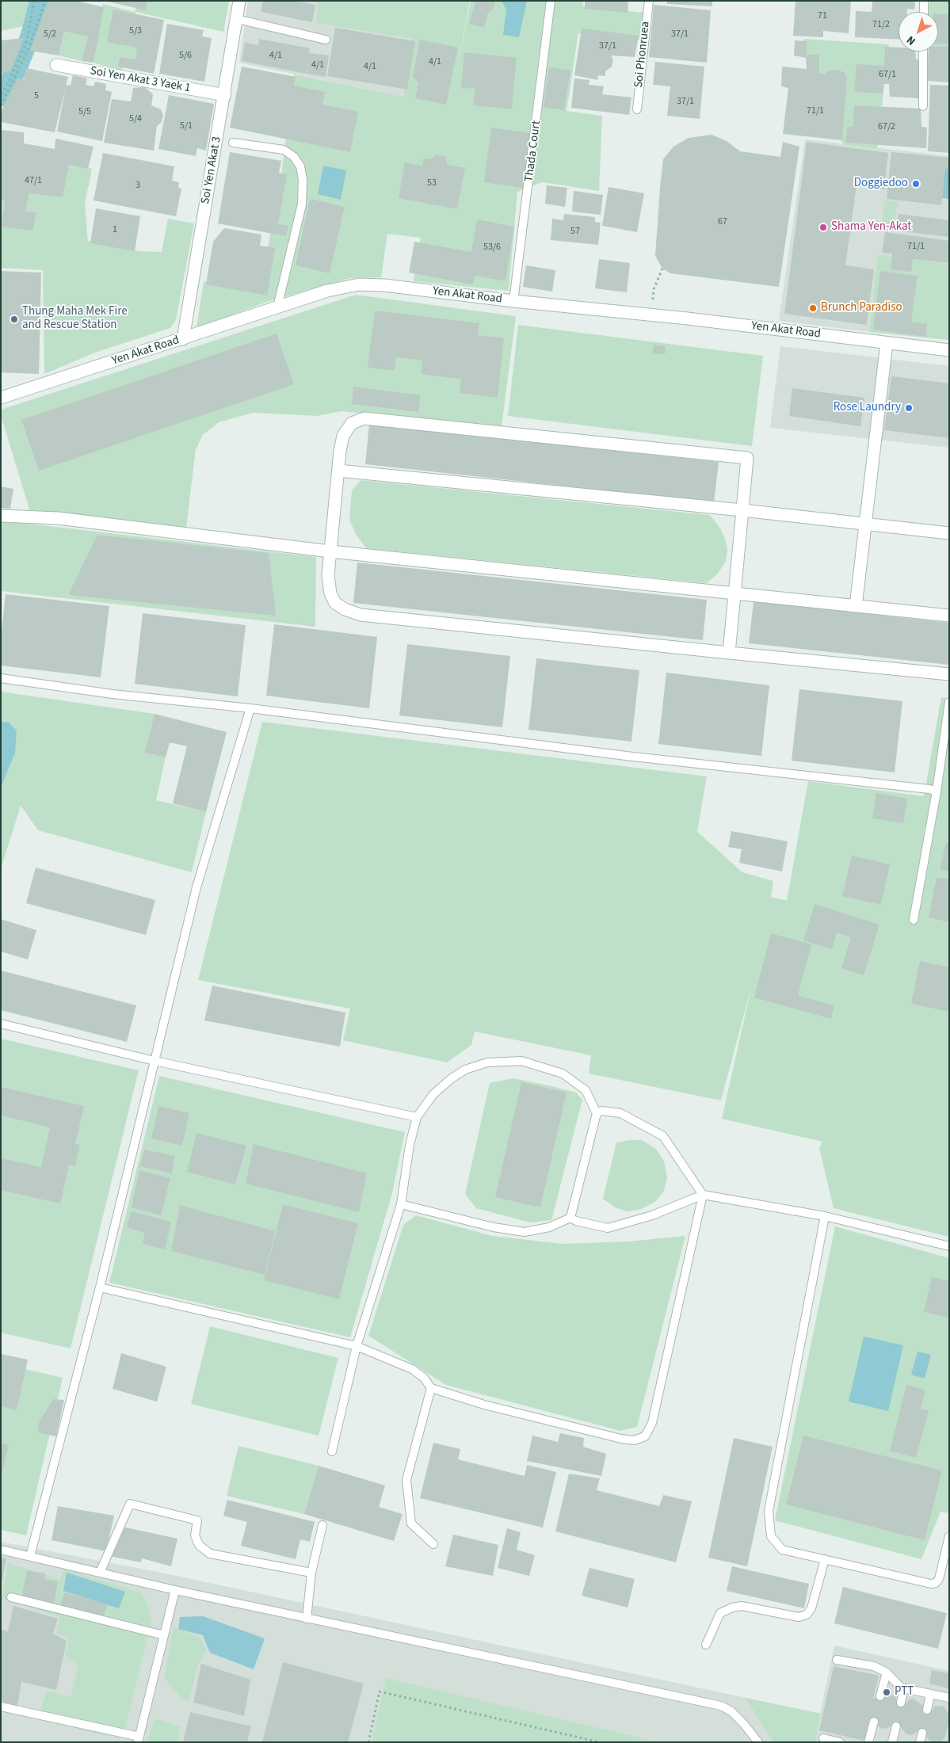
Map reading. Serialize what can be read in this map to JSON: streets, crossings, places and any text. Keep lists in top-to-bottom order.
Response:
{
  "streets": {
    "street": ["Soi Yen Akat 3 Yaek 1", "Soi Yen Akat 3", "Yen Akat Road"],
    "lane": ["Soi Phonruea", "Thada Court"]
  },
  "crossings": [
    ["Soi Yen Akat 3 Yaek 1", "Soi Yen Akat 3"],
    ["Thada Court", "Yen Akat Road"],
    ["Soi Yen Akat 3", "Yen Akat Road"]
  ],
  "places": [
    "Doggiedoo",
    "Shama Yen-Akat",
    "Brunch Paradiso",
    "Thung Maha Mek Fire and Rescue Station",
    "Rose Laundry",
    "PTT"
  ],
  "house_numbers": [
    "71",
    "71/2",
    "5/3",
    "5/2",
    "37/1",
    "37/1",
    "5/6",
    "4/1",
    "4/1",
    "4/1",
    "4/1",
    "67/1",
    "5",
    "37/1",
    "71/1",
    "5/5",
    "5/4",
    "5/1",
    "67/2",
    "47/1",
    "53",
    "3",
    "67",
    "1",
    "57",
    "71/1",
    "53/6"
  ],
  "north": "bottom left"
}
